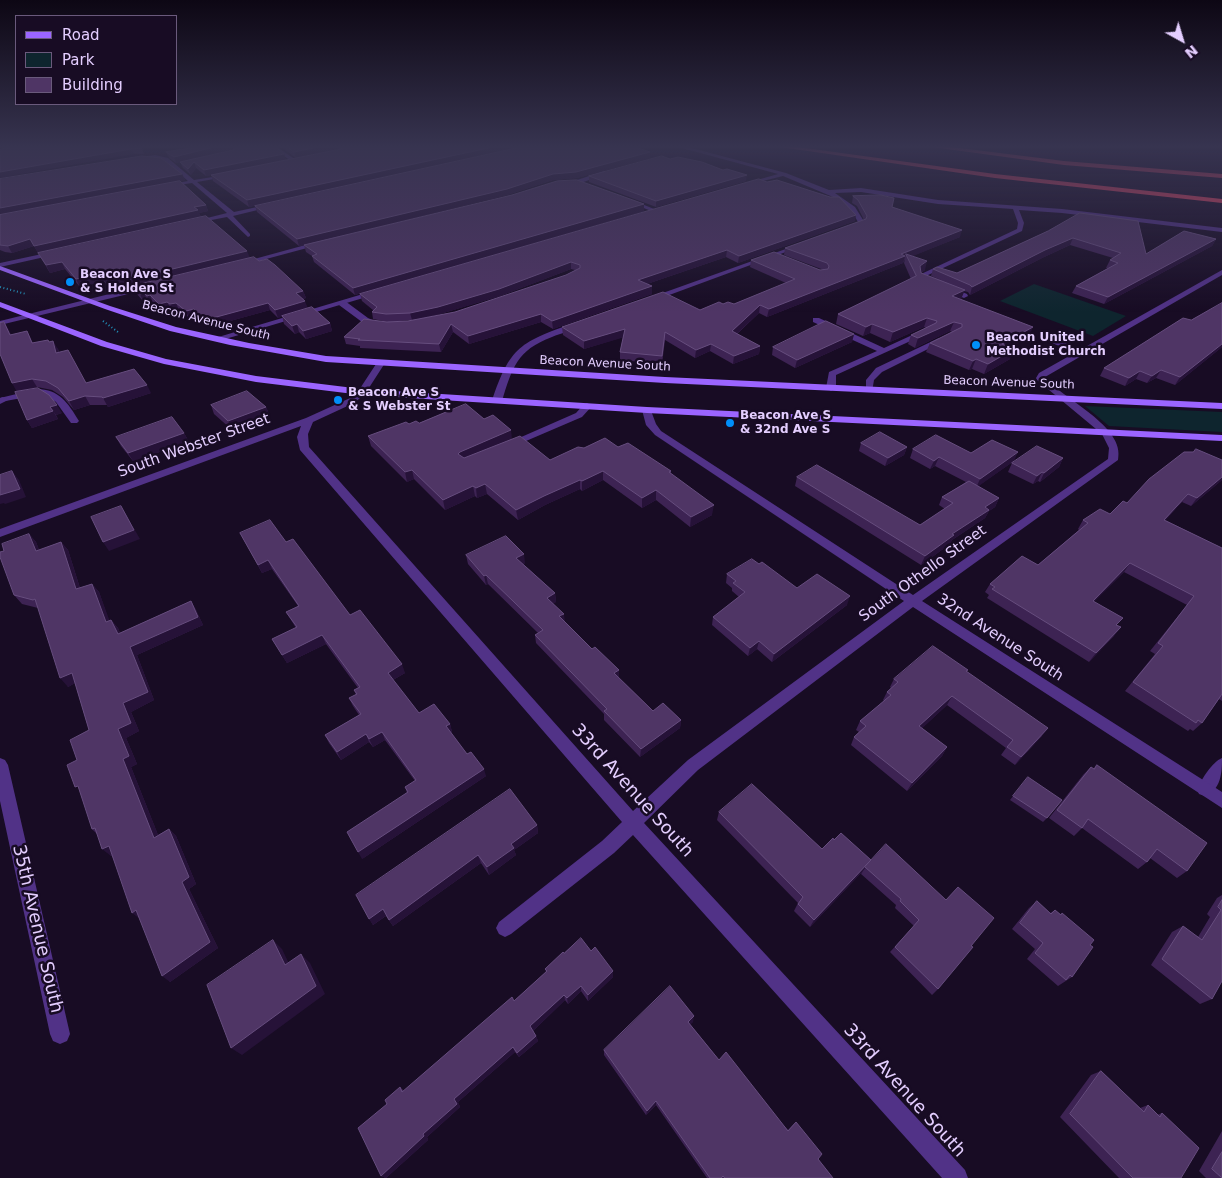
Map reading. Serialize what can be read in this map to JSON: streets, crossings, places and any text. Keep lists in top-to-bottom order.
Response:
{
  "streets": {
    "main road": ["Beacon Avenue South"],
    "street": [
      "South Webster Street",
      "South Othello Street",
      "32nd Avenue South",
      "33rd Avenue South",
      "35th Avenue South"
    ]
  },
  "crossings": [
    ["Beacon Avenue South", "South Webster Street"],
    ["Beacon Avenue South", "South Othello Street"],
    ["South Webster Street", "33rd Avenue South"],
    ["South Othello Street", "32nd Avenue South"],
    ["South Othello Street", "33rd Avenue South"]
  ],
  "places": [
    "Beacon Ave S & S Holden St",
    "Beacon United Methodist Church",
    "Beacon Ave S & S Webster St",
    "Beacon Ave S & 32nd Ave S"
  ],
  "legend": ["Road", "Park", "Building"],
  "north": "bottom right"
}
